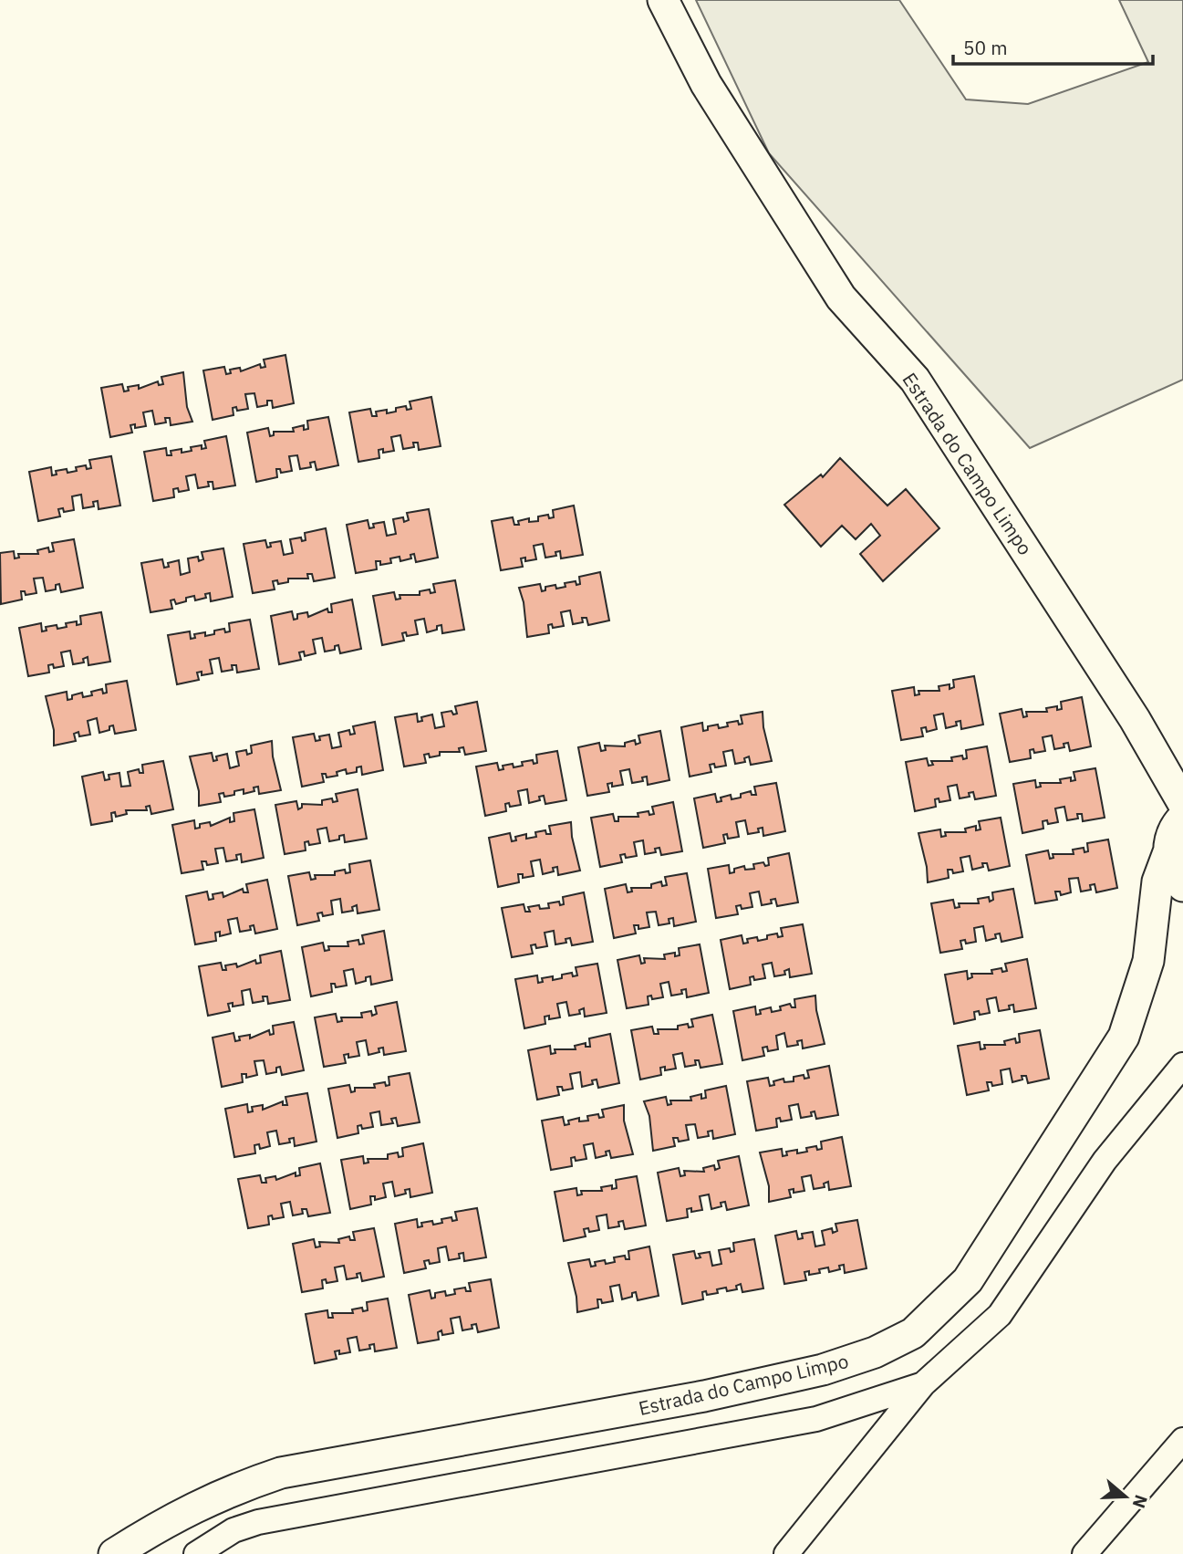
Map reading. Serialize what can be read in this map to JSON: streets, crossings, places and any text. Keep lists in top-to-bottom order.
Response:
{
  "streets": {
    "street": ["Estrada do Campo Limpo"]
  },
  "scale_bar": "50 m",
  "north": "right"
}
